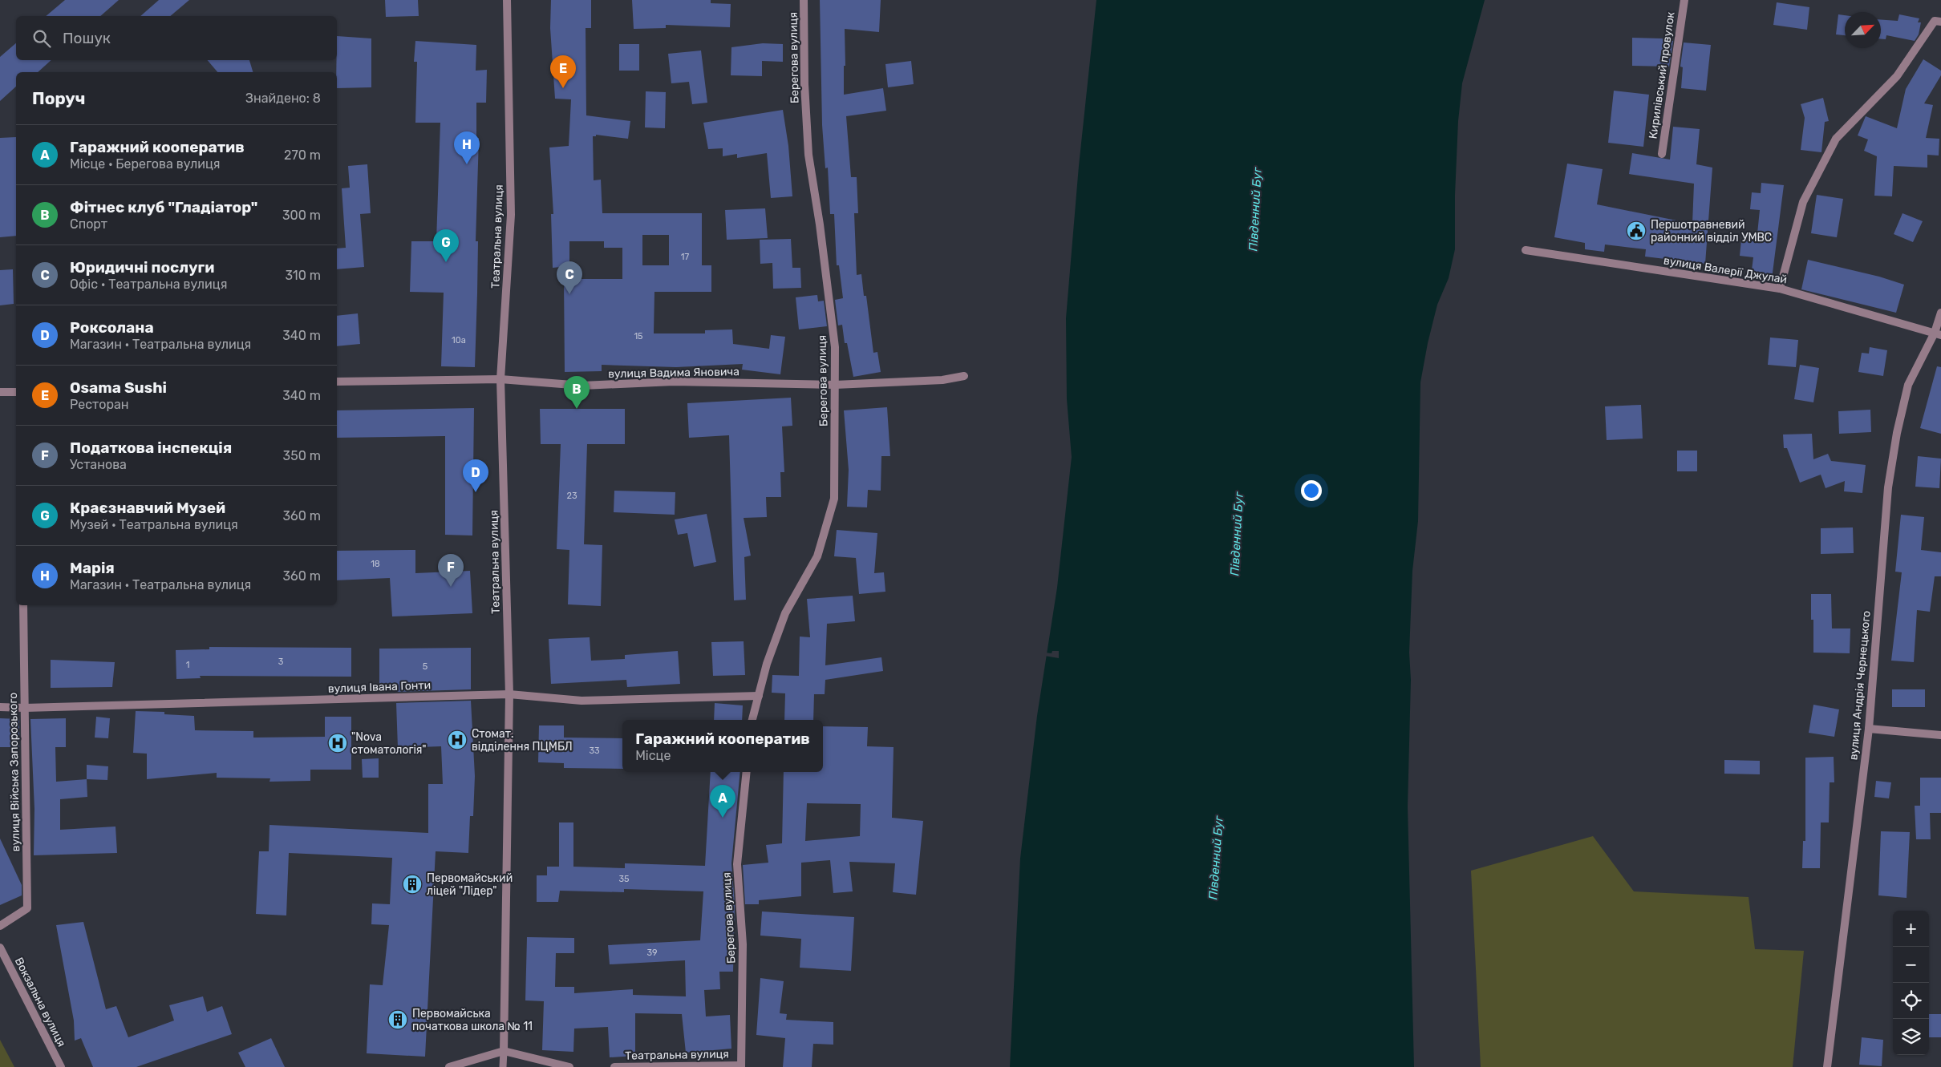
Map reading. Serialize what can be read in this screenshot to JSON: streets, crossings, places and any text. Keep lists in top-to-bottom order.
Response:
{
  "streets": {
    "street": [
      "Берегова вулиця",
      "Кирилівський провулок",
      "Театральна вулиця",
      "вулиця Валерії Джулай",
      "вулиця Вадима Яновича",
      "вулиця Андрія Чернецького",
      "вулиця Івана Гонти",
      "вулиця Війська Запорозького",
      "Вокзальна вулиця"
    ]
  },
  "crossings": [
    ["Берегова вулиця", "Театральна вулиця"],
    ["Берегова вулиця", "вулиця Вадима Яновича"],
    ["Берегова вулиця", "вулиця Івана Гонти"],
    ["Театральна вулиця", "вулиця Вадима Яновича"],
    ["Театральна вулиця", "вулиця Івана Гонти"],
    ["вулиця Валерії Джулай", "вулиця Андрія Чернецького"],
    ["вулиця Івана Гонти", "вулиця Війська Запорозького"]
  ],
  "water": ["Південний Буг"],
  "places": {
    "public building": ["Першотравневий районний відділ УМВС"],
    "hospital": ["Стомат. відділення ПЦМБЛ", "\"Nova стоматологія\""],
    "building": ["Первомайський ліцей \"Лідер\"", "Первомайська початкова школа № 11"]
  },
  "house_numbers": [
    "17",
    "15",
    "10а",
    "23",
    "18",
    "3",
    "1",
    "5",
    "33",
    "35",
    "39"
  ],
  "north": "top right",
  "page": {
    "search": "Пошук",
    "pins": [
      "E",
      "H",
      "G",
      "C",
      "B",
      "D",
      "F",
      "A"
    ],
    "heading": ["Поруч", "Знайдено: 8"],
    "list": [
      {
        "mark": "A",
        "name": "Гаражний кооператив",
        "note": "Місце · Берегова вулиця",
        "value": "270 m"
      },
      {
        "mark": "B",
        "name": "Фітнес клуб \"Гладіатор\"",
        "note": "Спорт",
        "value": "300 m"
      },
      {
        "mark": "C",
        "name": "Юридичні послуги",
        "note": "Офіс · Театральна вулиця",
        "value": "310 m"
      },
      {
        "mark": "D",
        "name": "Роксолана",
        "note": "Магазин · Театральна вулиця",
        "value": "340 m"
      },
      {
        "mark": "E",
        "name": "Osama Sushi",
        "note": "Ресторан",
        "value": "340 m"
      },
      {
        "mark": "F",
        "name": "Податкова інспекція",
        "note": "Установа",
        "value": "350 m"
      },
      {
        "mark": "G",
        "name": "Краєзнавчий Музей",
        "note": "Музей · Театральна вулиця",
        "value": "360 m"
      },
      {
        "mark": "H",
        "name": "Марія",
        "note": "Магазин · Театральна вулиця",
        "value": "360 m"
      }
    ],
    "popup": ["Гаражний кооператив", "Місце"],
    "map_buttons": ["+", "−"]
  }
}
